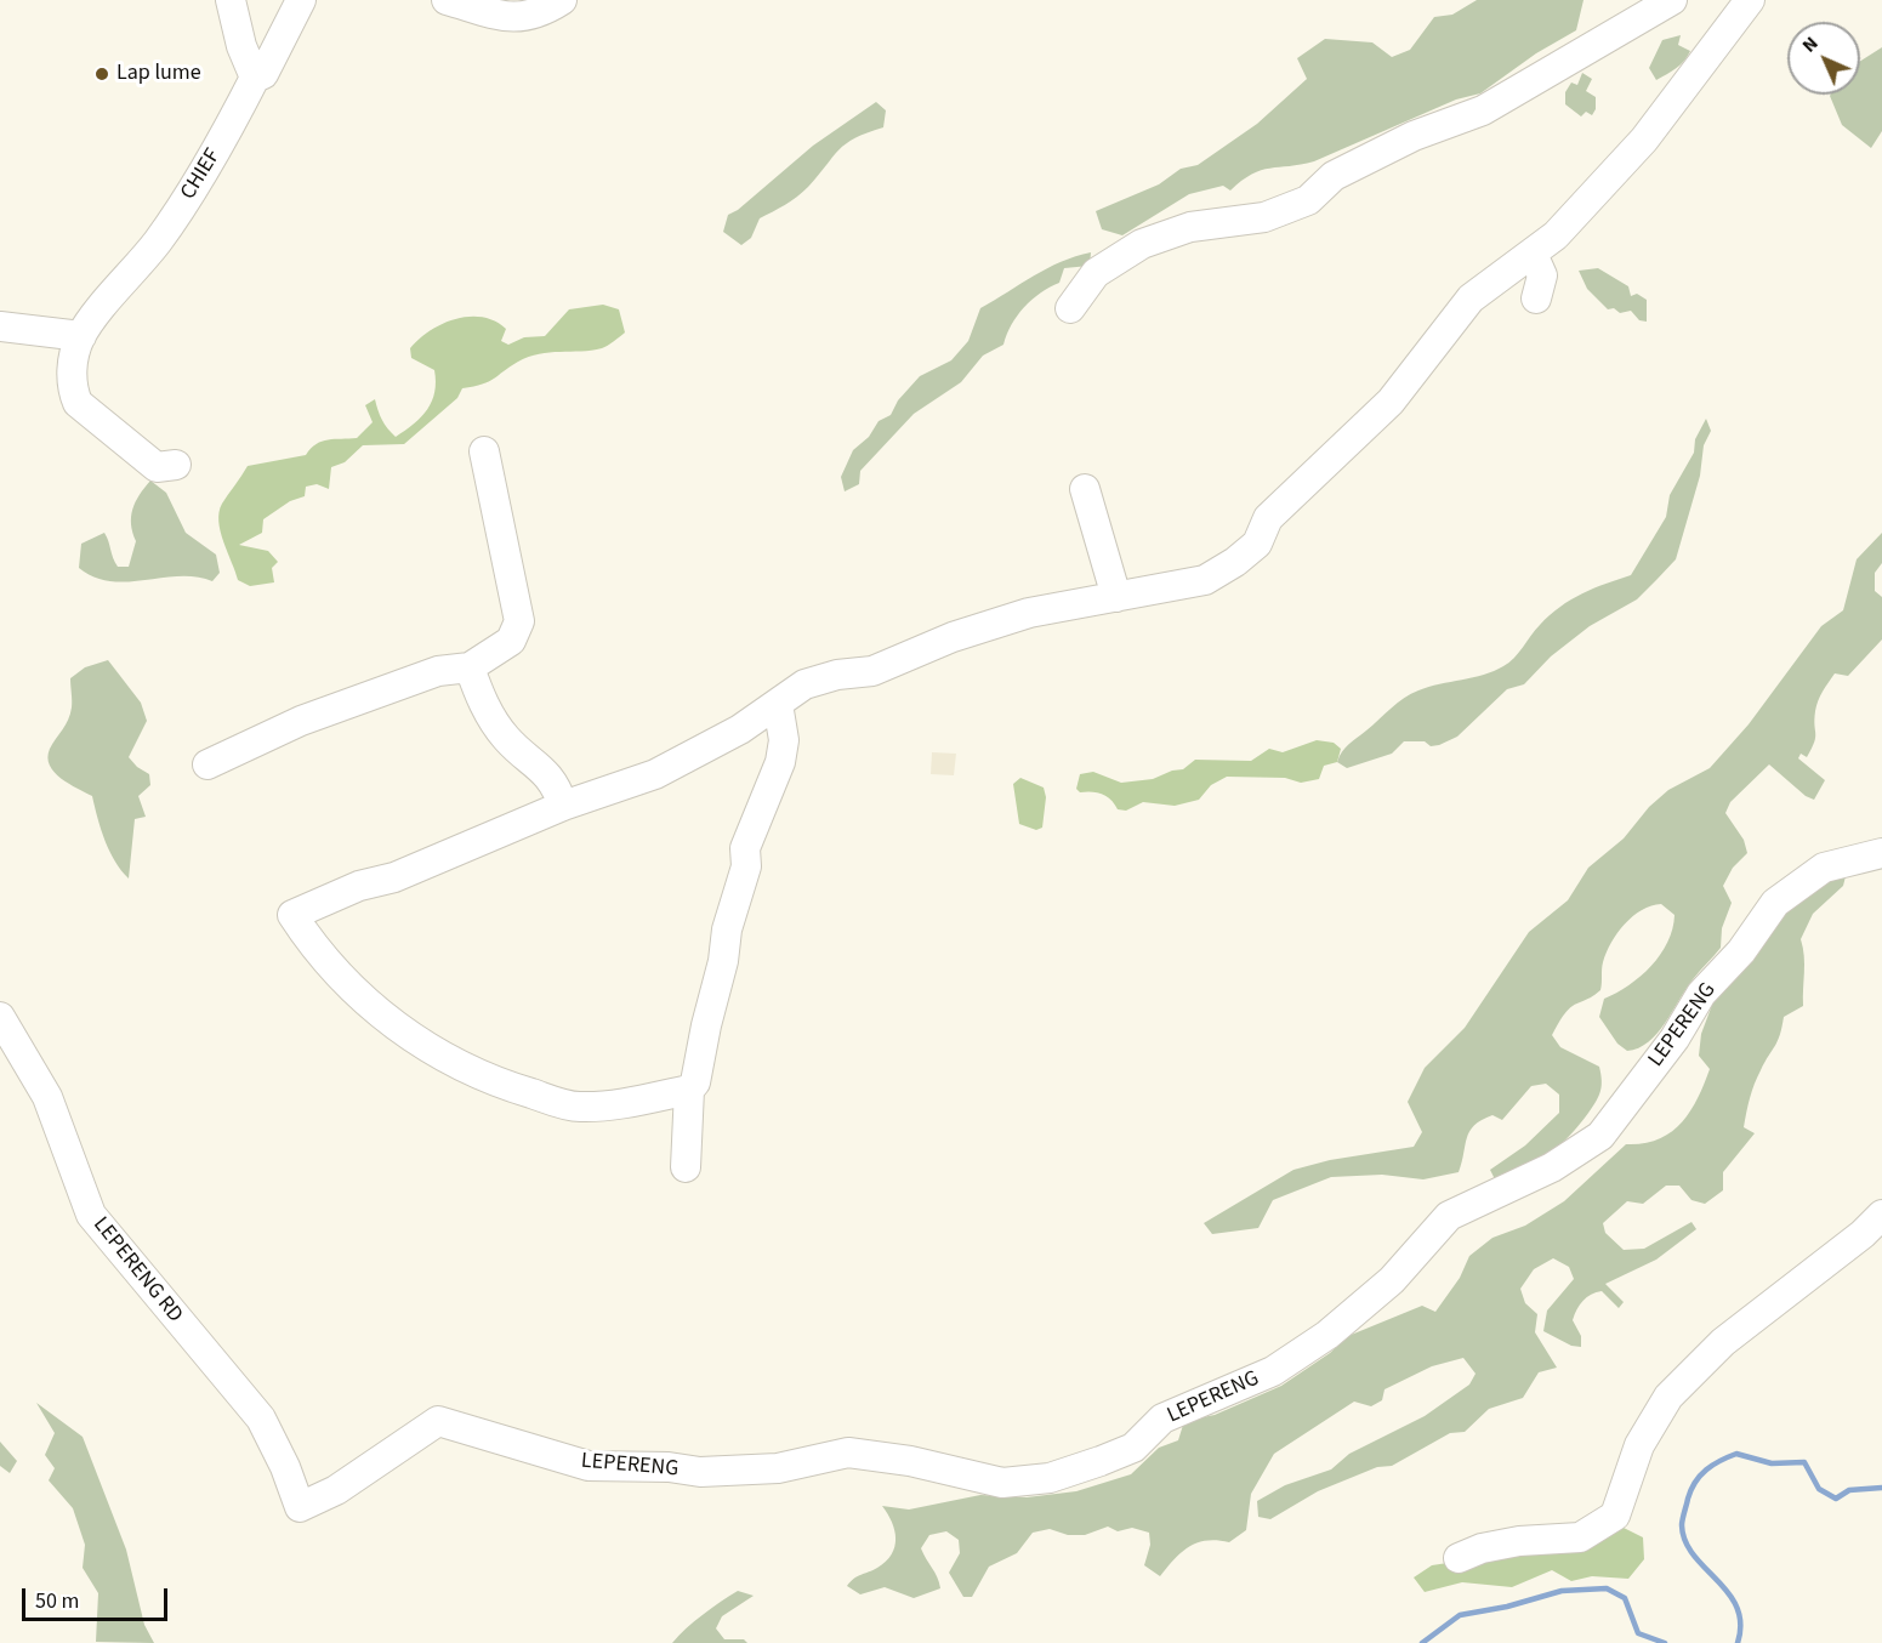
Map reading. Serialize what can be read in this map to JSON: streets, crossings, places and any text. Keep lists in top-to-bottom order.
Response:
{
  "streets": {
    "street": ["CHIEF", "LEPERENG", "LEPERENG RD"]
  },
  "crossings": [
    ["LEPERENG", "LEPERENG RD"]
  ],
  "places": ["Lap lume"],
  "scale_bar": "50 m",
  "north": "top left"
}
